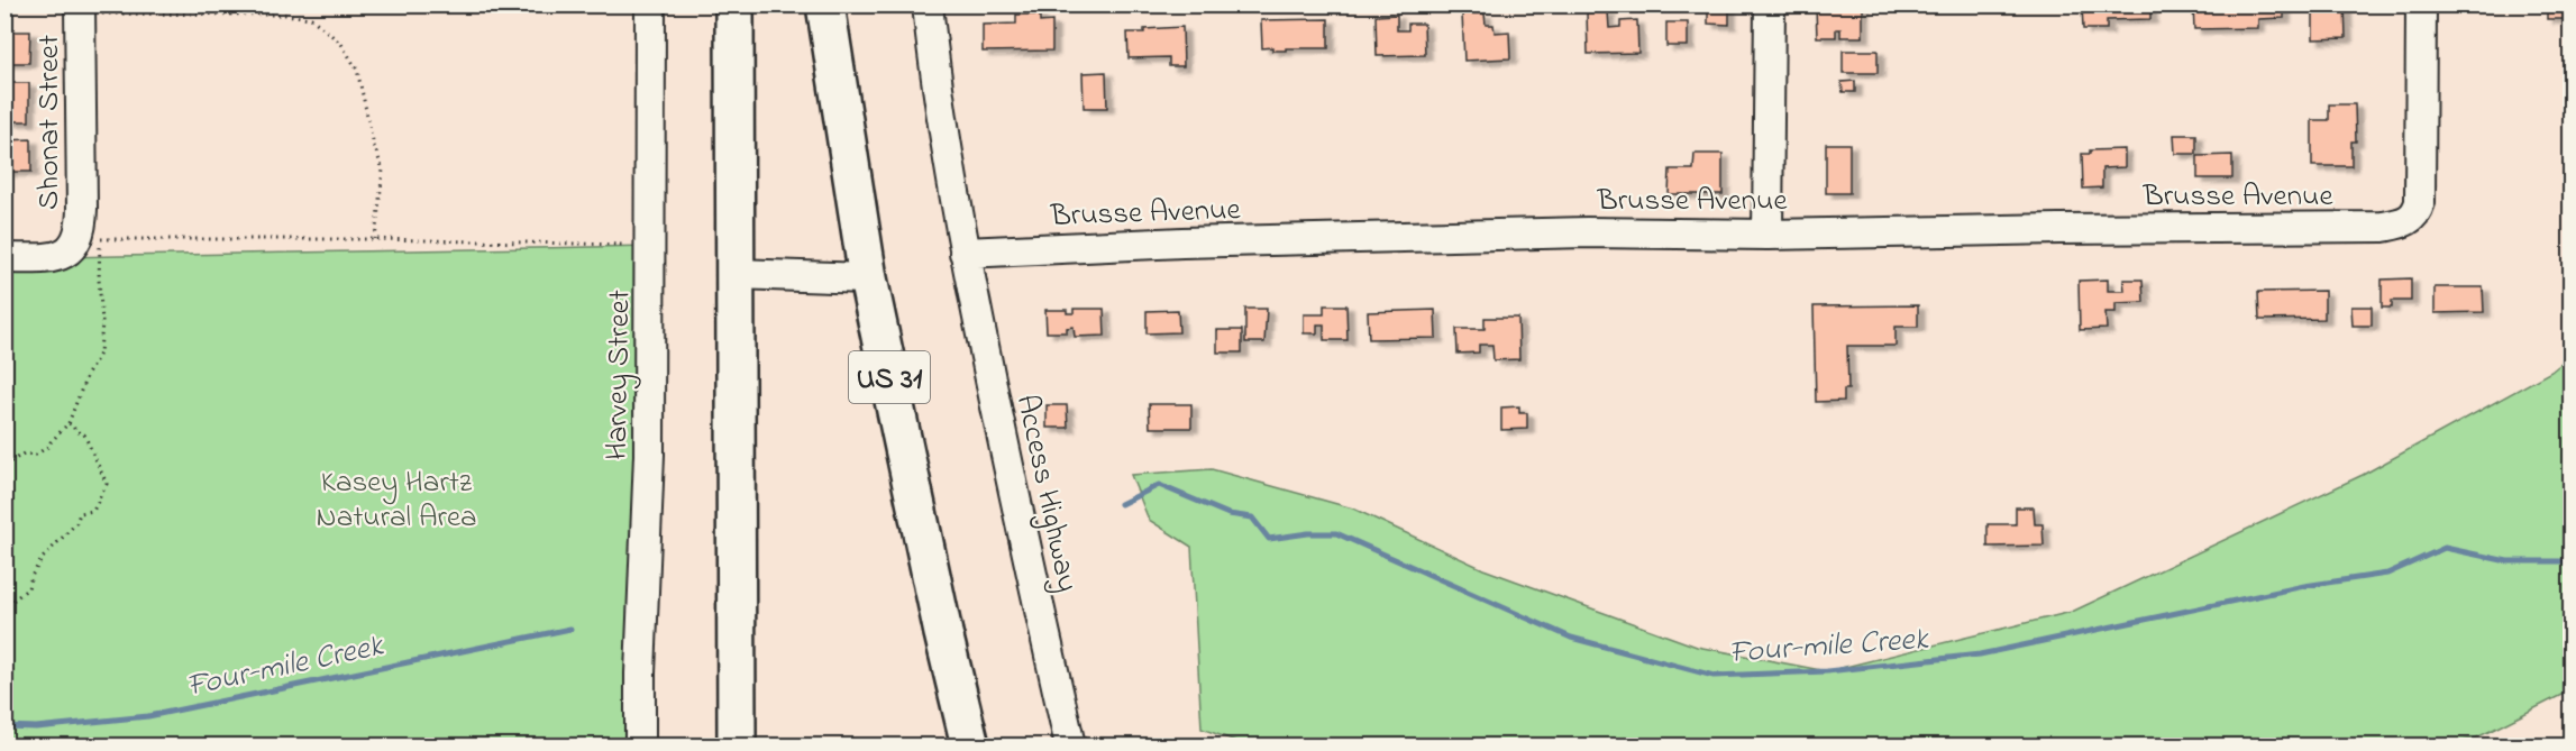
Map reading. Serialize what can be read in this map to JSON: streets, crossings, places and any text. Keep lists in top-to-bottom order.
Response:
{
  "streets": {
    "highway": ["US 31"],
    "street": [
      "Shonat Street",
      "Brusse Avenue",
      "Harvey Street",
      "Access Highway"
    ]
  },
  "crossings": [
    ["Brusse Avenue", "Access Highway"]
  ],
  "water": ["Four-mile Creek"],
  "parks": ["Kasey Hartz Natural Area"]
}
